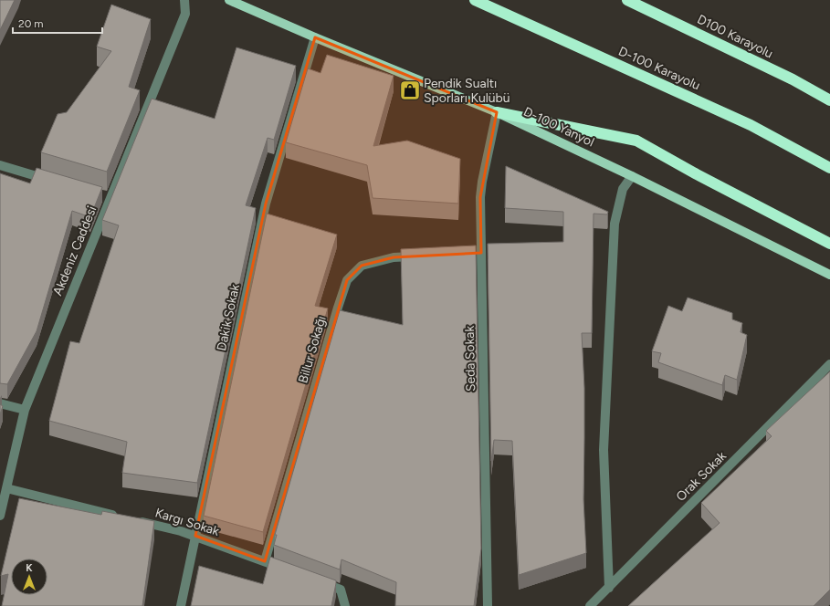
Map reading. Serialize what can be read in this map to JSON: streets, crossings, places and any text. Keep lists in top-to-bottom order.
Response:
{
  "streets": {
    "highway": ["D100 Karayolu", "D-100 Karayolu"],
    "main road": ["D-100 Yanyol"],
    "street": [
      "Akdeniz Caddesi",
      "Dakik Sokak",
      "Billur Sokağı",
      "Seda Sokak",
      "Orak Sokak",
      "Kargı Sokak"
    ]
  },
  "crossings": [
    ["D-100 Yanyol", "Dakik Sokak"],
    ["D-100 Yanyol", "Seda Sokak"],
    ["Dakik Sokak", "Kargı Sokak"],
    ["Billur Sokağı", "Kargı Sokak"]
  ],
  "places": {
    "shop": ["Pendik Sualtı Sporları Kulübü"]
  },
  "scale_bar": "20 m",
  "north": "top"
}
